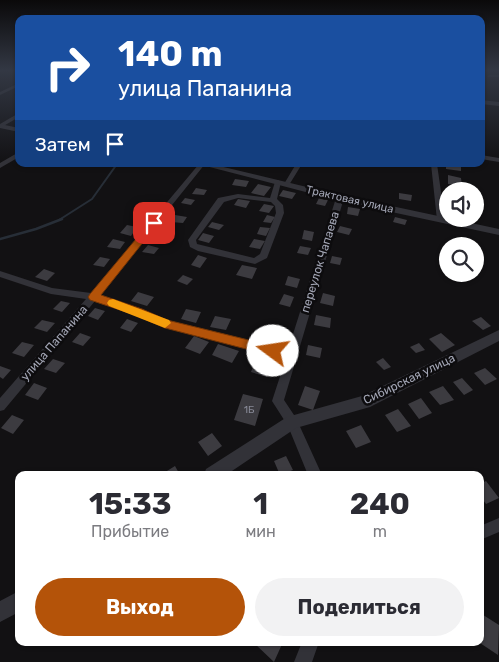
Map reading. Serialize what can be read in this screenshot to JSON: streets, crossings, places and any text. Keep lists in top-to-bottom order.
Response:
{
  "streets": {
    "street": [
      "Трактовая улица",
      "переулок Чапаева",
      "улица Папанина",
      "Сибирская улица"
    ]
  },
  "crossings": [
    ["Трактовая улица", "переулок Чапаева"],
    ["переулок Чапаева", "Сибирская улица"]
  ],
  "house_numbers": ["1Б"],
  "page": {
    "turn": ["140 m", "улица Папанина"],
    "then": "Затем",
    "eta": [
      "15:33",
      "Прибытие",
      "1",
      "мин",
      "240",
      "m"
    ],
    "buttons": ["Выход", "Поделиться"]
  }
}
